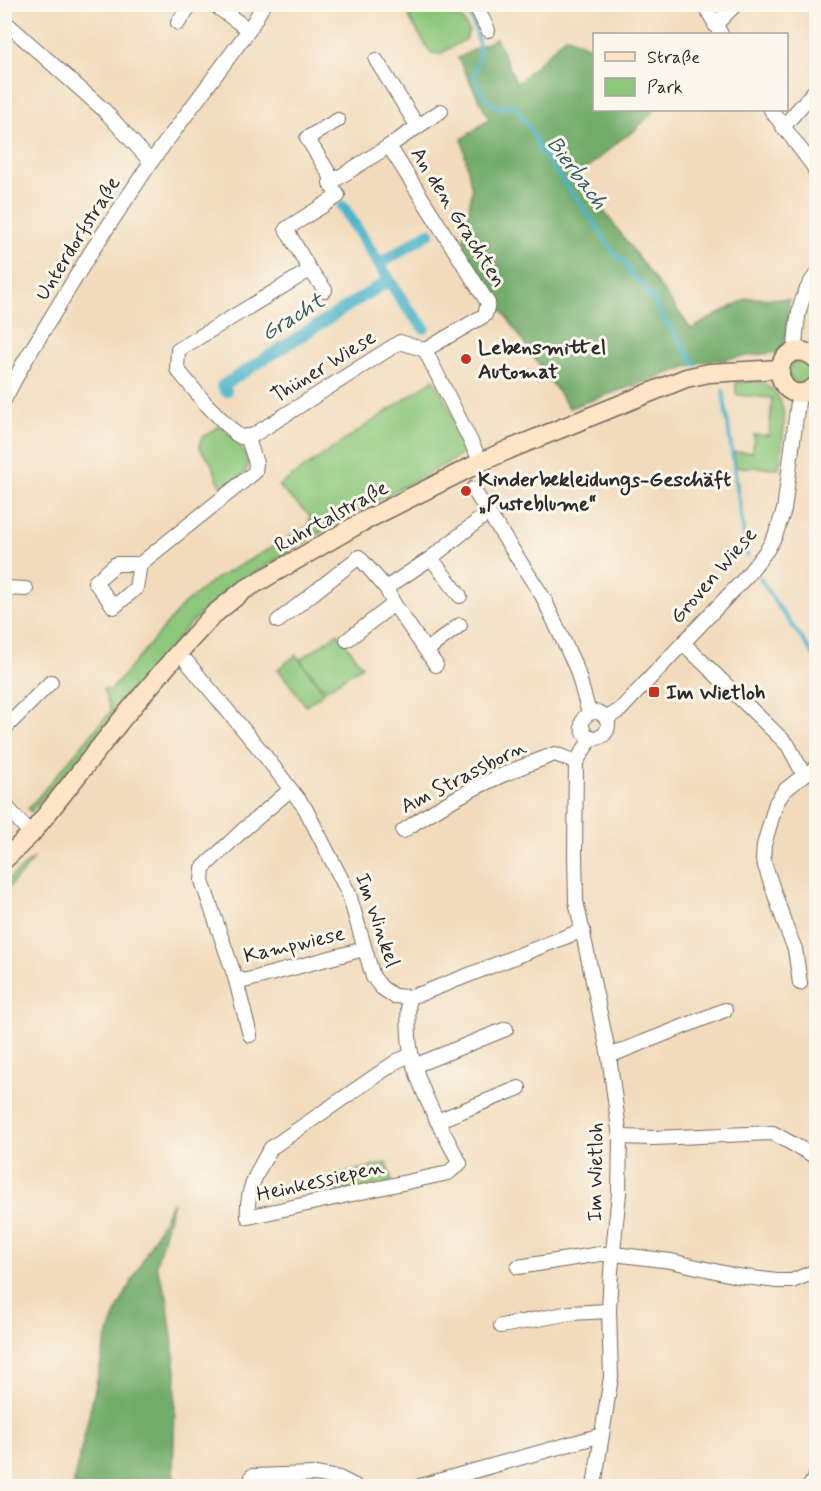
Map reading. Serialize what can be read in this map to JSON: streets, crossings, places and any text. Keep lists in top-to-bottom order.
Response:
{
  "streets": {
    "main road": ["Ruhrtalstraße"],
    "street": [
      "An den Grachten",
      "Unterdorfstraße",
      "Thüner Wiese",
      "Groven Wiese",
      "Am Strassborn",
      "Im Winkel",
      "Kampwiese",
      "Im Wietloh",
      "Heinkessiepen"
    ]
  },
  "crossings": [
    ["An den Grachten", "Thüner Wiese"],
    ["Am Strassborn", "Im Wietloh"],
    ["Im Winkel", "Kampwiese"]
  ],
  "water": ["Bierbach", "Gracht"],
  "places": {
    "other": ["Lebensmittel Automat", "Kinderbekleidungs-Geschäft „Pusteblume“"],
    "transit": ["Im Wietloh"]
  },
  "legend": ["Straße", "Park"]
}
